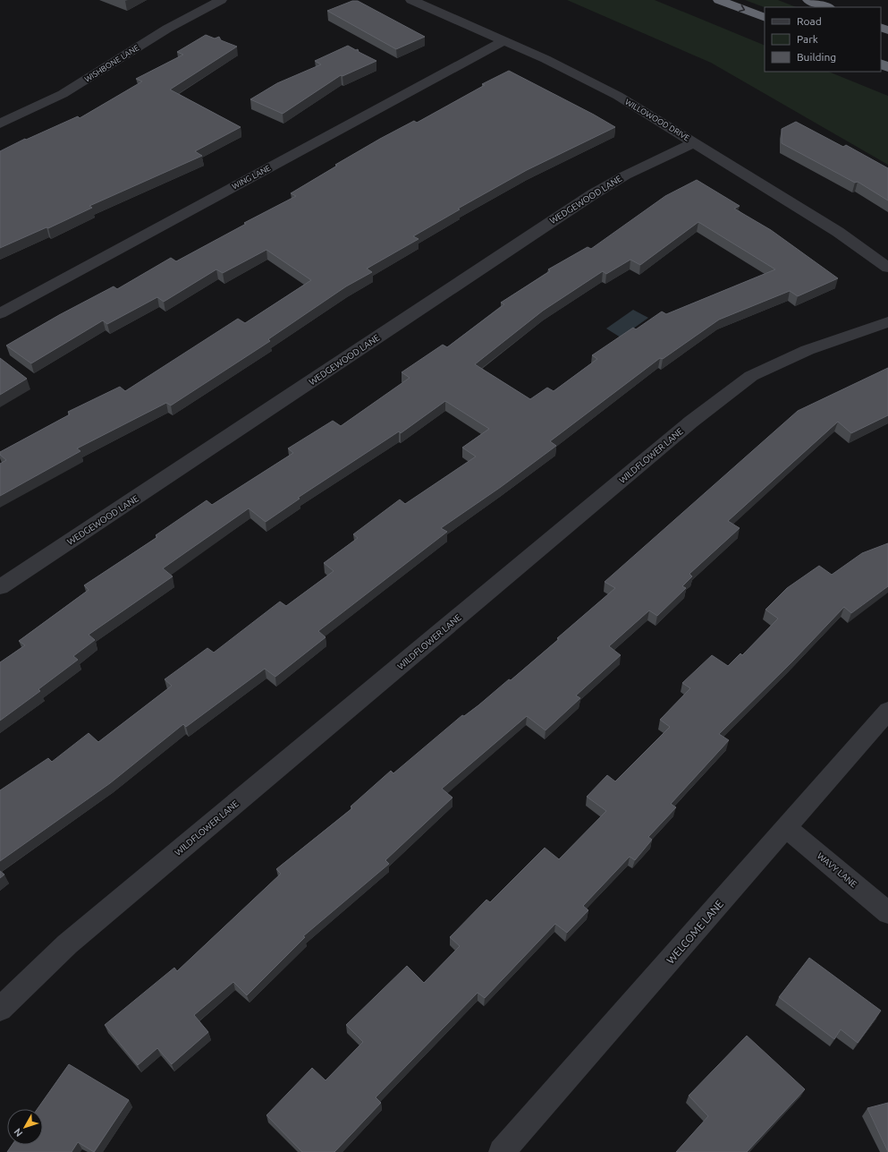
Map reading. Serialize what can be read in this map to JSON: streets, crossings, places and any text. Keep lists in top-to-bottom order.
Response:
{
  "streets": {
    "street": [
      "WISHBONE LANE",
      "WILLOWOOD DRIVE",
      "WING LANE",
      "WEDGEWOOD LANE",
      "WILDFLOWER LANE",
      "WAVY LANE",
      "WELCOME LANE"
    ]
  },
  "crossings": [
    ["WILLOWOOD DRIVE", "WING LANE"],
    ["WILLOWOOD DRIVE", "WEDGEWOOD LANE"],
    ["WAVY LANE", "WELCOME LANE"]
  ],
  "legend": ["Road", "Park", "Building"],
  "north": "bottom left"
}
